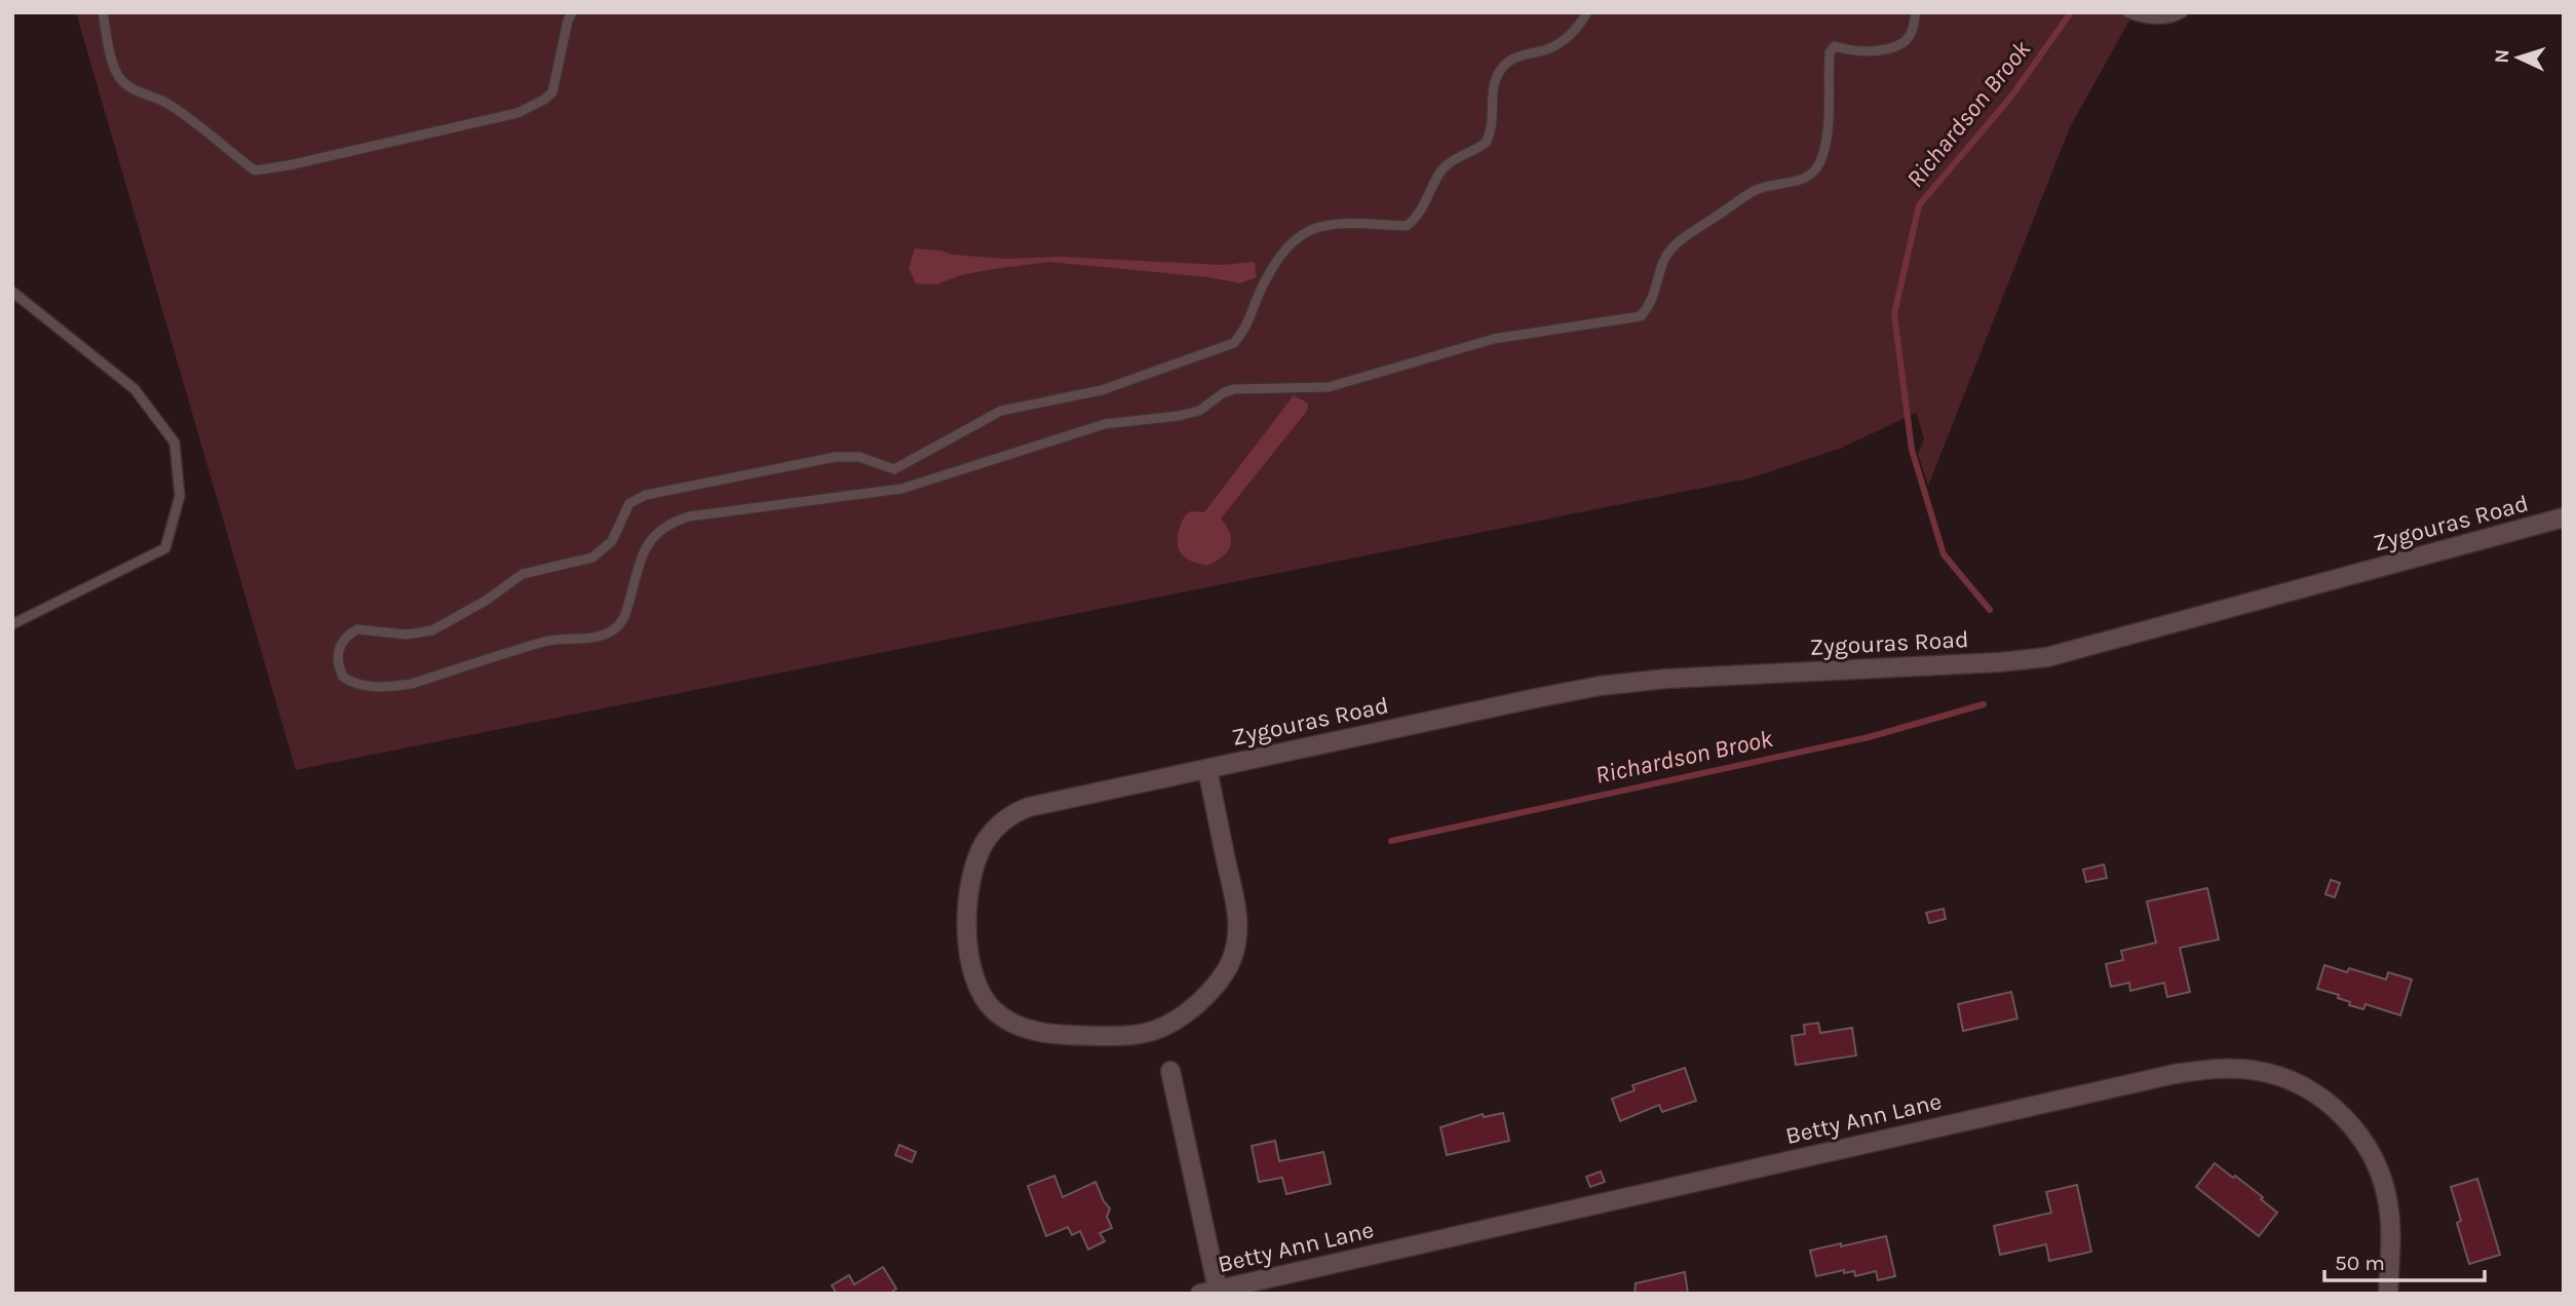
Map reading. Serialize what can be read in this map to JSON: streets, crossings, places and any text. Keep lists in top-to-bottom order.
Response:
{
  "streets": {
    "street": ["Zygouras Road", "Betty Ann Lane"]
  },
  "water": ["Richardson Brook"],
  "scale_bar": "50 m",
  "north": "left"
}
